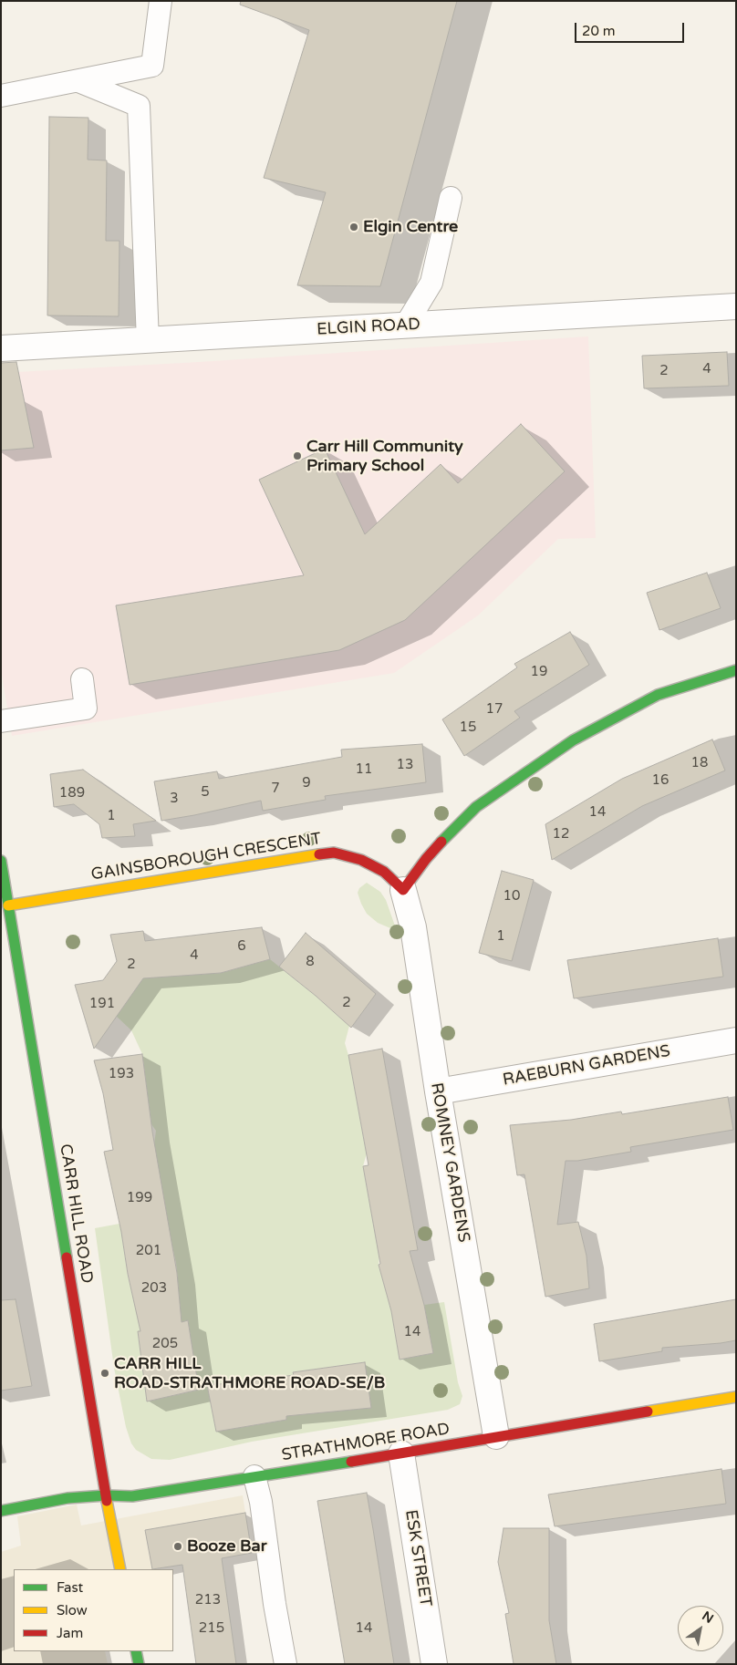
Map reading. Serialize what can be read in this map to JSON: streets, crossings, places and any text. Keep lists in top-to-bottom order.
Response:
{
  "streets": {
    "street": [
      "ELGIN ROAD",
      "GAINSBOROUGH CRESCENT",
      "RAEBURN GARDENS",
      "ROMNEY GARDENS",
      "CARR HILL ROAD",
      "STRATHMORE ROAD",
      "ESK STREET"
    ]
  },
  "crossings": [
    ["GAINSBOROUGH CRESCENT", "ROMNEY GARDENS"],
    ["GAINSBOROUGH CRESCENT", "CARR HILL ROAD"],
    ["RAEBURN GARDENS", "ROMNEY GARDENS"],
    ["ROMNEY GARDENS", "STRATHMORE ROAD"],
    ["CARR HILL ROAD", "STRATHMORE ROAD"],
    ["STRATHMORE ROAD", "ESK STREET"]
  ],
  "places": [
    "Elgin Centre",
    "Carr Hill Community Primary School",
    "CARR HILL ROAD-STRATHMORE ROAD-SE/B",
    "Booze Bar"
  ],
  "house_numbers": [
    "4",
    "2",
    "19",
    "17",
    "15",
    "18",
    "13",
    "11",
    "16",
    "9",
    "7",
    "5",
    "189",
    "3",
    "14",
    "1",
    "12",
    "10",
    "1",
    "6",
    "4",
    "8",
    "2",
    "2",
    "191",
    "193",
    "199",
    "201",
    "203",
    "14",
    "205",
    "213",
    "215",
    "14"
  ],
  "legend": ["Fast", "Slow", "Jam"],
  "scale_bar": "20 m",
  "north": "top right"
}
